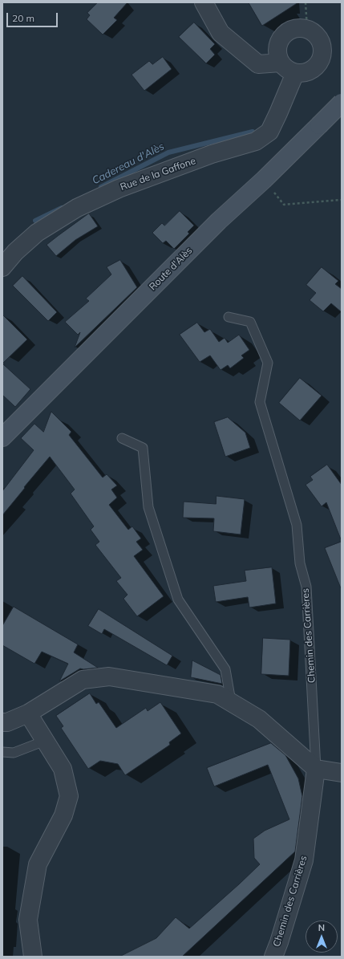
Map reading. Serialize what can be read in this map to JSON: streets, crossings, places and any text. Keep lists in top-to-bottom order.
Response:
{
  "streets": {
    "main road": ["Route d'Alès"],
    "street": ["Rue de la Gaffone", "Chemin des Carrières"]
  },
  "water": ["Cadereau d'Alès"],
  "scale_bar": "20 m",
  "north": "top"
}
